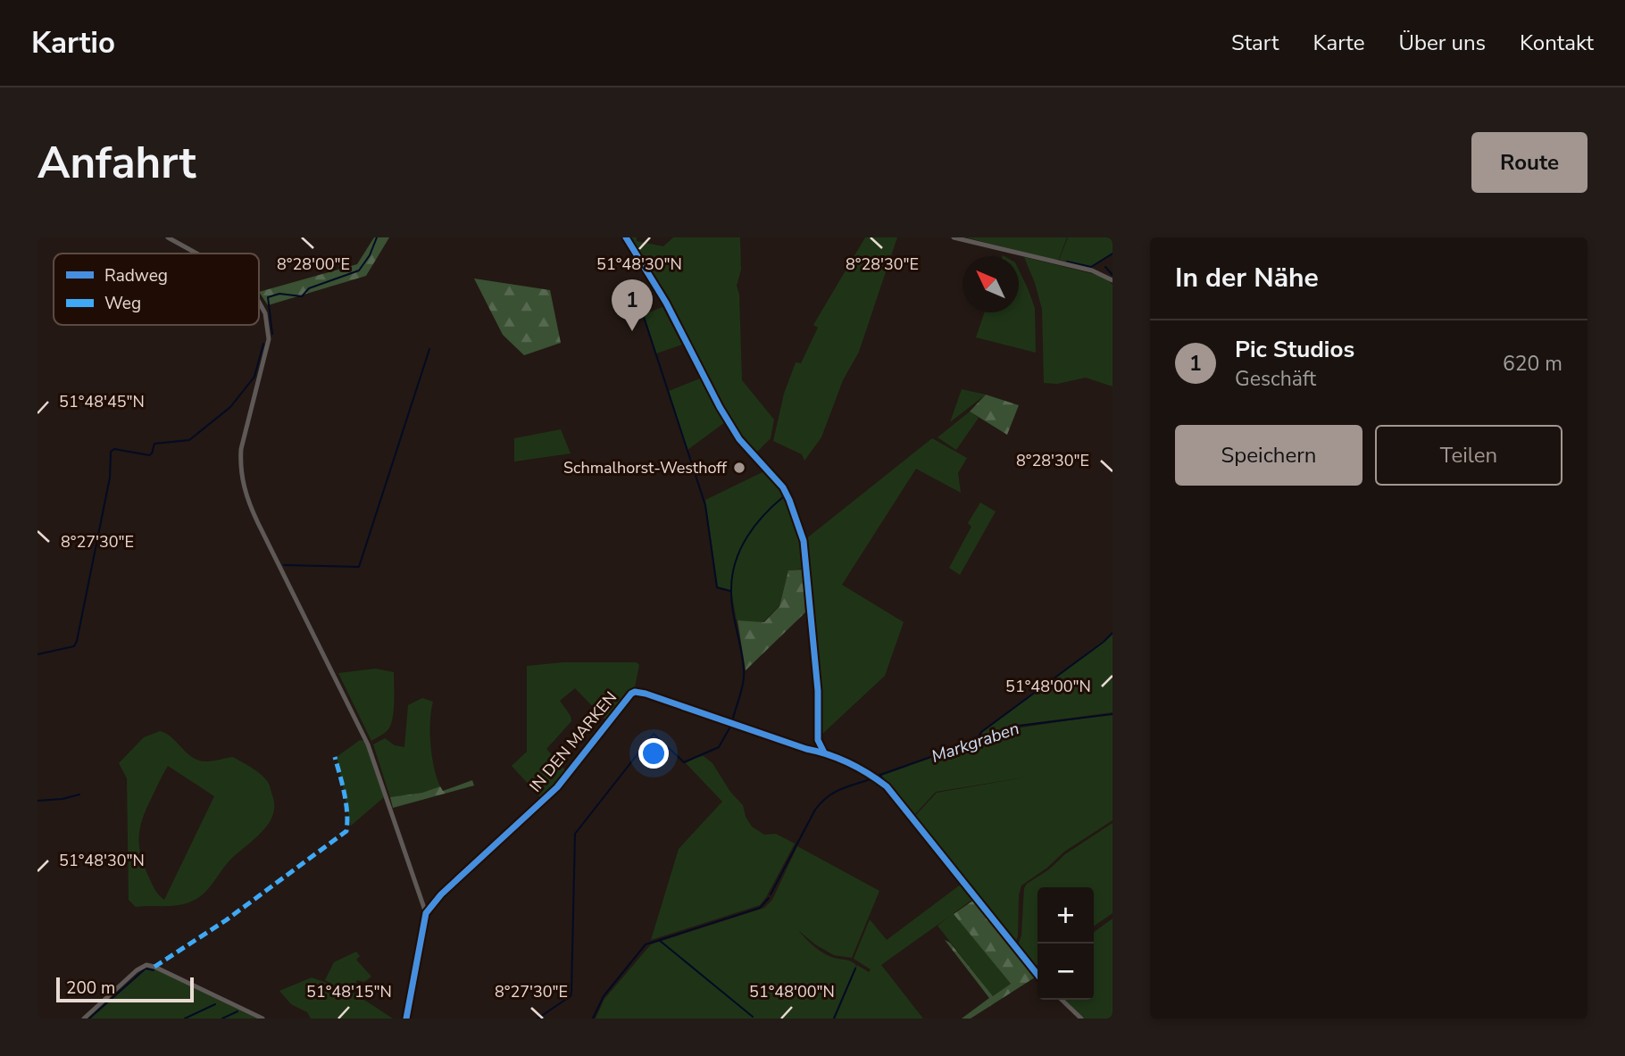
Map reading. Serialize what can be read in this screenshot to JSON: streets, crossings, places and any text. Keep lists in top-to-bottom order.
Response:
{
  "streets": {
    "street": ["IN DEN MARKEN"]
  },
  "water": ["Markgraben"],
  "places": ["Schmalhorst-Westhoff"],
  "legend": ["Radweg", "Weg"],
  "scale_bar": "200 m",
  "north": "top left",
  "page": {
    "header": "Kartio",
    "nav": [
      "Start",
      "Karte",
      "Über uns",
      "Kontakt"
    ],
    "buttons": [
      "Route",
      ["Speichern", "Teilen"]
    ],
    "title": "Anfahrt",
    "heading": "In der Nähe",
    "pins": "1",
    "list": [
      {
        "mark": "1",
        "name": "Pic Studios",
        "note": "Geschäft",
        "value": "620 m"
      }
    ],
    "map_buttons": ["+", "−"],
    "scale": "200 m"
  },
  "coordinates": [
    "8°28'00\"E",
    "8°28'30\"E",
    "51°48'30\"N",
    "51°48'45\"N",
    "8°27'30\"E",
    "51°48'00\"N",
    "51°48'15\"N"
  ]
}
